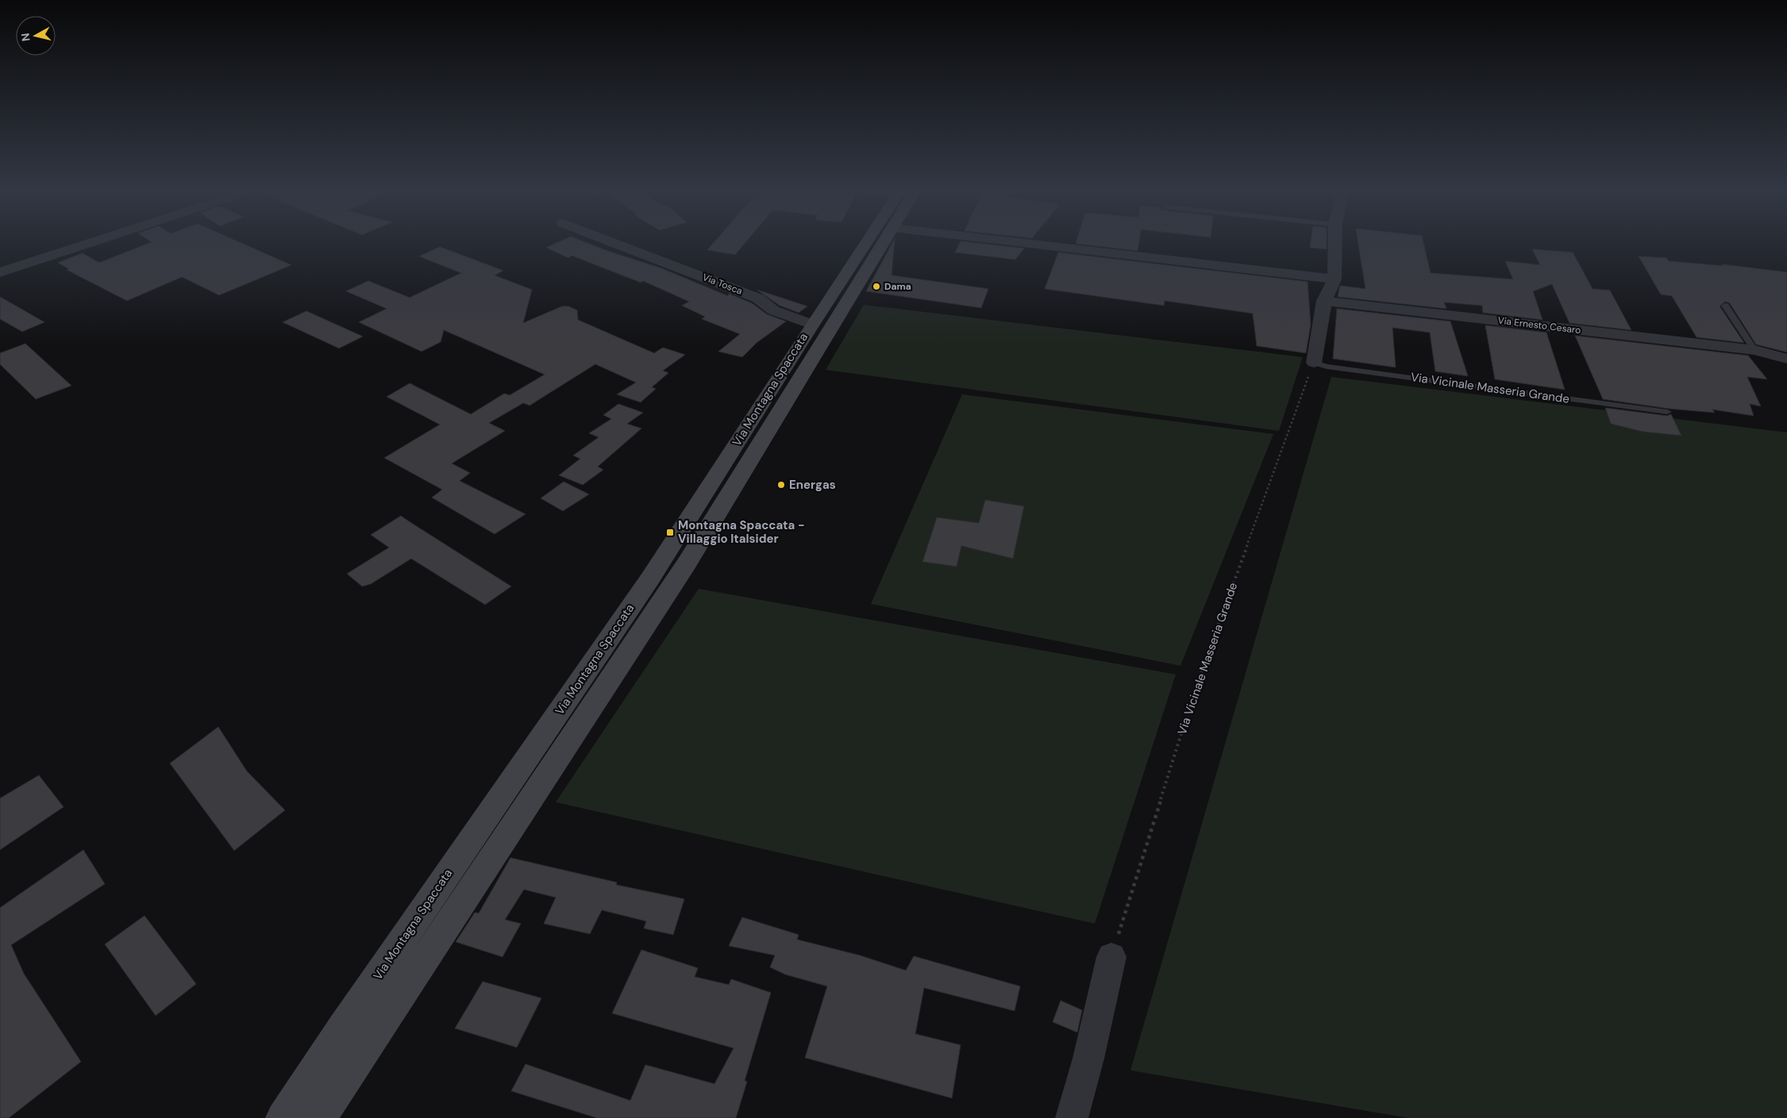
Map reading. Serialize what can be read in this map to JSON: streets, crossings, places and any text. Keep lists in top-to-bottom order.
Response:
{
  "streets": {
    "main road": ["Via Montagna Spaccata"],
    "street": ["Via Tosca", "Via Ernesto Cesaro"],
    "lane": ["Via Vicinale Masseria Grande"]
  },
  "crossings": [
    ["Via Tosca", "Via Montagna Spaccata"]
  ],
  "places": {
    "other": ["Dama", "Energas"],
    "transit": ["Montagna Spaccata - Villaggio Italsider"]
  },
  "north": "left"
}
